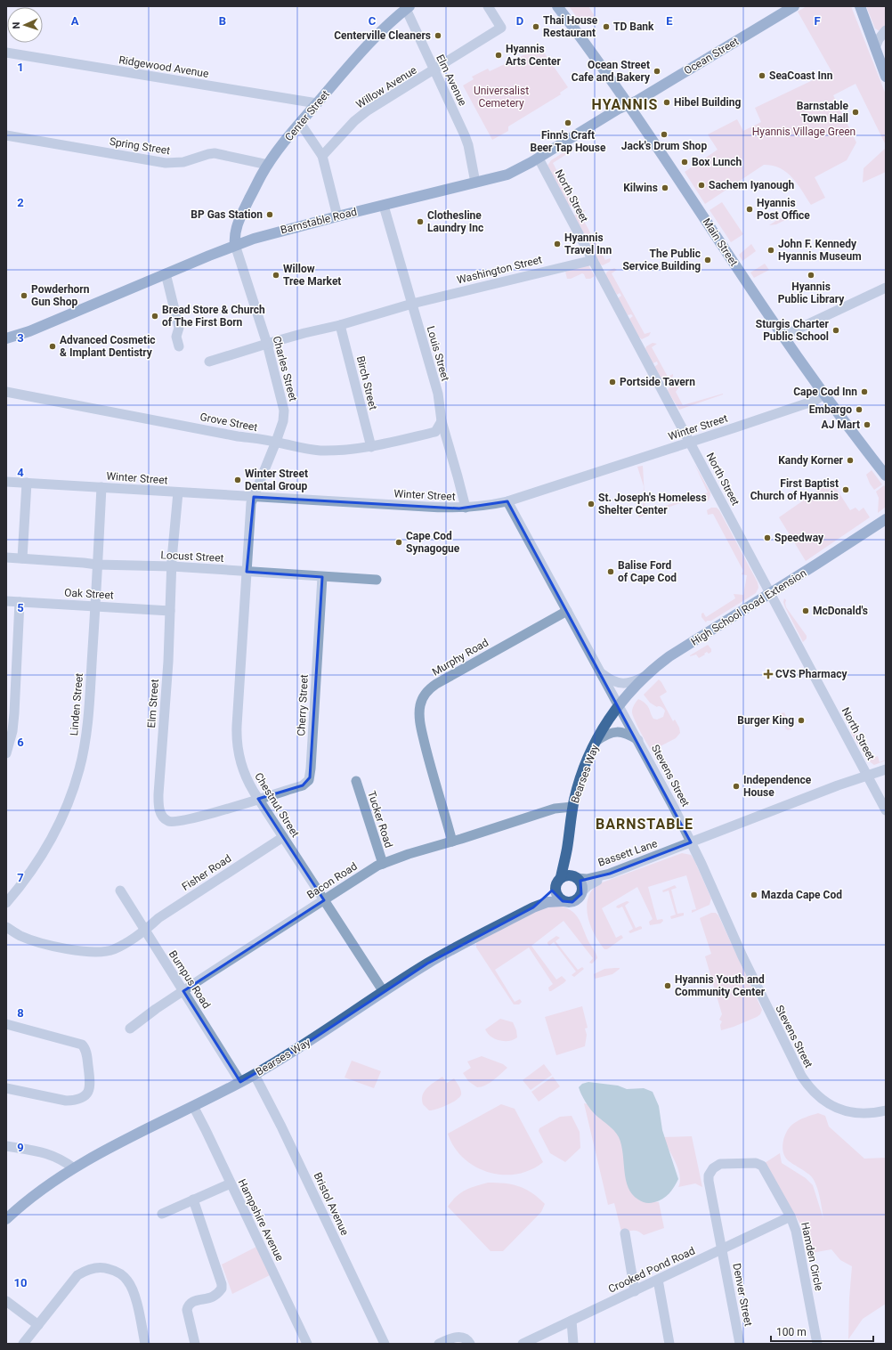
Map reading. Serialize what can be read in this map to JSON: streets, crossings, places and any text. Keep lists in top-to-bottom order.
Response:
{
  "streets": {
    "main road": [
      "Ocean Street",
      "Center Street",
      "Barnstable Road",
      "Main Street",
      "High School Road Extension",
      "Bearses Way"
    ],
    "street": [
      "Ridgewood Avenue",
      "Elm Avenue",
      "Willow Avenue",
      "Spring Street",
      "North Street",
      "Washington Street",
      "Louis Street",
      "Charles Street",
      "Birch Street",
      "Grove Street",
      "Winter Street",
      "Locust Street",
      "Oak Street",
      "Murphy Road",
      "Elm Street",
      "Linden Street",
      "Cherry Street",
      "Stevens Street",
      "Chestnut Street",
      "Tucker Road",
      "Bassett Lane",
      "Fisher Road",
      "Bacon Road",
      "Bumpus Road",
      "Bristol Avenue",
      "Hampshire Avenue",
      "Hamden Circle",
      "Crooked Pond Road",
      "Denver Street"
    ]
  },
  "crossings": [
    ["Ocean Street", "Barnstable Road"],
    ["Ocean Street", "Main Street"],
    ["Ridgewood Avenue", "Center Street"],
    ["Elm Avenue", "Willow Avenue"],
    ["Elm Avenue", "Center Street"],
    ["Elm Avenue", "Barnstable Road"],
    ["Center Street", "Spring Street"],
    ["Center Street", "Barnstable Road"],
    ["Center Street", "Charles Street"],
    ["North Street", "Barnstable Road"],
    ["North Street", "Washington Street"],
    ["North Street", "Winter Street"],
    ["North Street", "High School Road Extension"],
    ["North Street", "Bassett Lane"],
    ["Barnstable Road", "Main Street"],
    ["Barnstable Road", "Louis Street"],
    ["Barnstable Road", "Charles Street"],
    ["Main Street", "Winter Street"],
    ["Washington Street", "Louis Street"],
    ["Washington Street", "Charles Street"],
    ["Washington Street", "Birch Street"],
    ["Louis Street", "Grove Street"],
    ["Louis Street", "Winter Street"],
    ["Charles Street", "Grove Street"],
    ["Charles Street", "Winter Street"],
    ["Charles Street", "Chestnut Street"],
    ["Birch Street", "Grove Street"],
    ["Winter Street", "Elm Street"],
    ["Winter Street", "Linden Street"],
    ["Winter Street", "Stevens Street"],
    ["Winter Street", "Chestnut Street"],
    ["Locust Street", "Elm Street"],
    ["Locust Street", "Linden Street"],
    ["Locust Street", "Cherry Street"],
    ["Locust Street", "Chestnut Street"],
    ["Oak Street", "Elm Street"],
    ["Oak Street", "Linden Street"],
    ["High School Road Extension", "Bearses Way"],
    ["High School Road Extension", "Stevens Street"],
    ["Murphy Road", "Stevens Street"],
    ["Murphy Road", "Bacon Road"],
    ["Elm Street", "Cherry Street"],
    ["Elm Street", "Chestnut Street"],
    ["Cherry Street", "Chestnut Street"],
    ["Bearses Way", "Stevens Street"],
    ["Bearses Way", "Chestnut Street"],
    ["Bearses Way", "Bassett Lane"],
    ["Bearses Way", "Bacon Road"],
    ["Bearses Way", "Bumpus Road"],
    ["Bearses Way", "Bristol Avenue"],
    ["Bearses Way", "Hampshire Avenue"],
    ["Stevens Street", "Bassett Lane"],
    ["Chestnut Street", "Fisher Road"],
    ["Chestnut Street", "Bacon Road"],
    ["Tucker Road", "Bacon Road"],
    ["Fisher Road", "Bumpus Road"],
    ["Bacon Road", "Bumpus Road"],
    ["Hamden Circle", "Crooked Pond Road"],
    ["Hamden Circle", "Denver Street"],
    ["Crooked Pond Road", "Denver Street"]
  ],
  "districts": ["HYANNIS", "BARNSTABLE"],
  "parks": ["Universalist Cemetery", "Hyannis Village Green"],
  "places": {
    "other": [
      "Thai House Restaurant",
      "TD Bank",
      "Centerville Cleaners",
      "Hyannis Arts Center",
      "Ocean Street Cafe and Bakery",
      "SeaCoast Inn",
      "Hibel Building",
      "Barnstable Town Hall",
      "Finn's Craft Beer Tap House",
      "Jack's Drum Shop",
      "Box Lunch",
      "Sachem Iyanough",
      "Kilwins",
      "Hyannis Post Office",
      "BP Gas Station",
      "Clothesline Laundry Inc",
      "Hyannis Travel Inn",
      "John F. Kennedy Hyannis Museum",
      "The Public Service Building",
      "Willow Tree Market",
      "Hyannis Public Library",
      "Powderhorn Gun Shop",
      "Bread Store & Church of The First Born",
      "Sturgis Charter Public School",
      "Advanced Cosmetic & Implant Dentistry",
      "Portside Tavern",
      "Cape Cod Inn",
      "Embargo",
      "AJ Mart",
      "Kandy Korner",
      "Winter Street Dental Group",
      "First Baptist Church of Hyannis",
      "St. Joseph's Homeless Shelter Center",
      "Speedway",
      "Cape Cod Synagogue",
      "Balise Ford of Cape Cod",
      "McDonald's",
      "Burger King",
      "Independence House",
      "Mazda Cape Cod",
      "Hyannis Youth and Community Center"
    ],
    "health": ["CVS Pharmacy"]
  },
  "scale_bar": "100 m",
  "north": "left",
  "grid": {
    "columns": [
      "A",
      "B",
      "C",
      "D",
      "E",
      "F"
    ],
    "rows": [
      "1",
      "2",
      "3",
      "4",
      "5",
      "6",
      "7",
      "8",
      "9",
      "10"
    ]
  }
}
